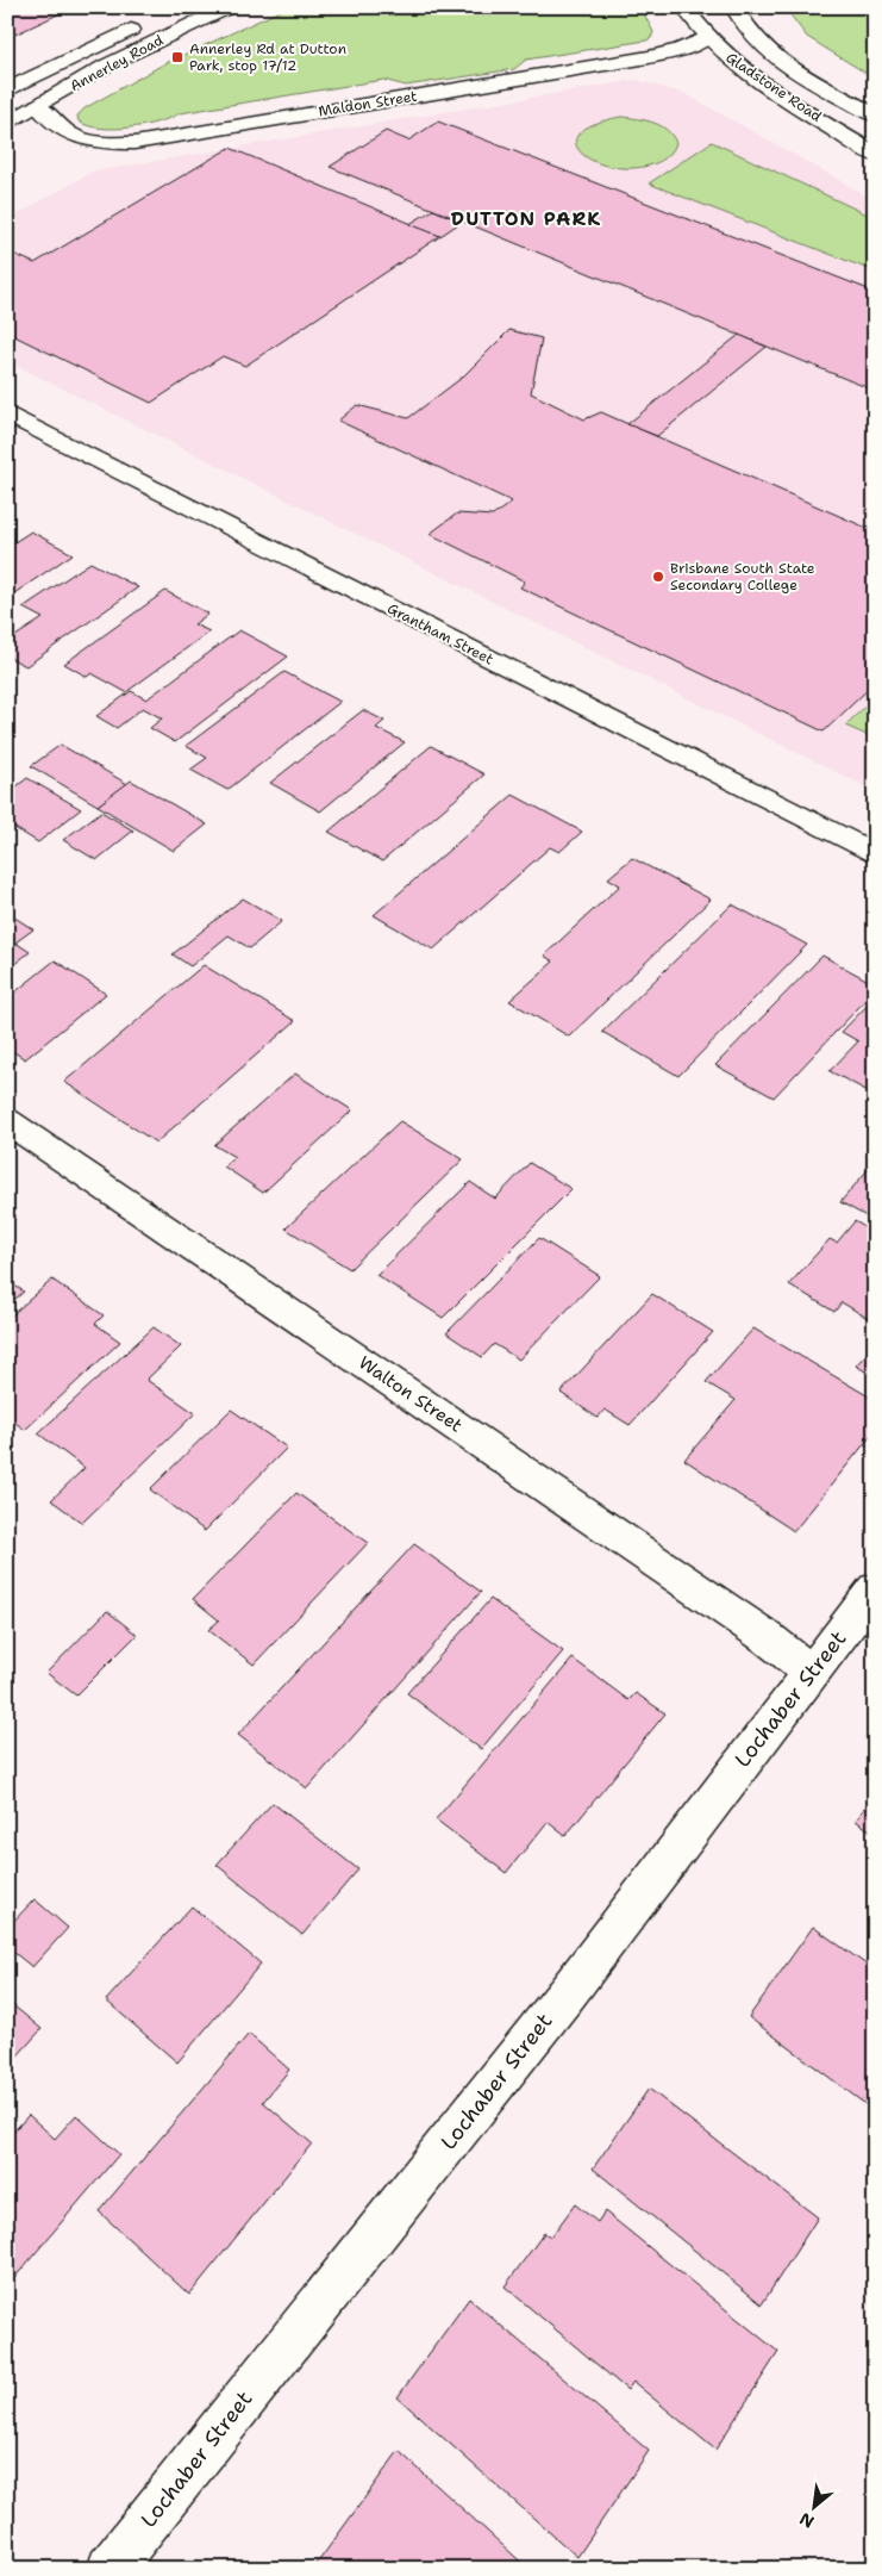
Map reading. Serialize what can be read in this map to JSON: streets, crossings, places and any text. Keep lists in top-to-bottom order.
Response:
{
  "streets": {
    "street": [
      "Annerley Road",
      "Gladstone Road",
      "Maldon Street",
      "Grantham Street",
      "Walton Street",
      "Lochaber Street"
    ]
  },
  "crossings": [
    ["Annerley Road", "Maldon Street"],
    ["Gladstone Road", "Maldon Street"],
    ["Walton Street", "Lochaber Street"]
  ],
  "districts": ["DUTTON PARK"],
  "places": {
    "transit": ["Annerley Rd at Dutton Park, stop 17/12"],
    "other": ["Brisbane South State Secondary College"]
  },
  "north": "bottom left"
}
